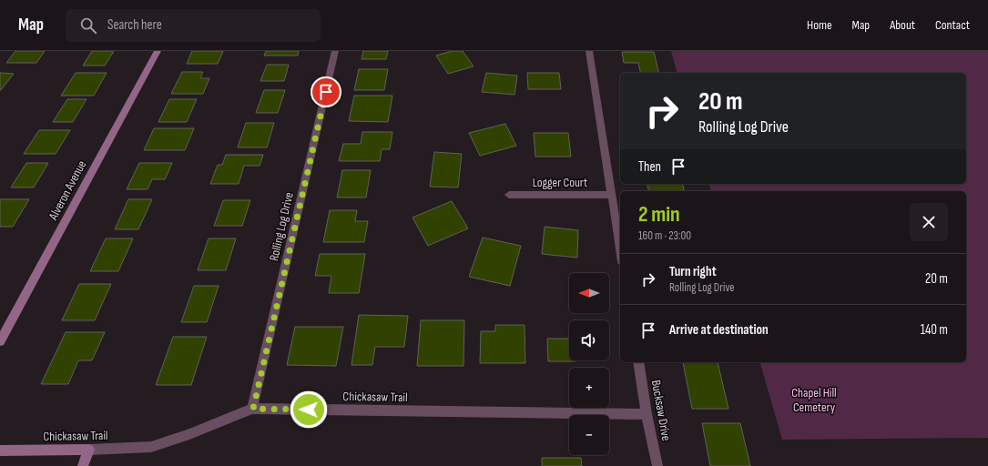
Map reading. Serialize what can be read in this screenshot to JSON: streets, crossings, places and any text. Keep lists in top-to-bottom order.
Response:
{
  "streets": {
    "street": [
      "Logger Court",
      "Alveron Avenue",
      "Rolling Log Drive",
      "Chickasaw Trail",
      "Bucksaw Drive"
    ]
  },
  "crossings": [
    ["Rolling Log Drive", "Chickasaw Trail"],
    ["Chickasaw Trail", "Bucksaw Drive"]
  ],
  "parks": ["Chapel Hill Cemetery"],
  "north": "left",
  "page": {
    "header": "Map",
    "search": "Search here",
    "nav": [
      "Home",
      "Map",
      "About",
      "Contact"
    ],
    "turn": ["20 m", "Rolling Log Drive"],
    "then": "Then",
    "heading": ["2 min", "160 m · 23:00"],
    "list": [
      {
        "name": "Turn right",
        "note": "Rolling Log Drive",
        "value": "20 m"
      },
      {
        "name": "Arrive at destination",
        "value": "140 m"
      }
    ],
    "map_buttons": ["+", "−"]
  }
}
